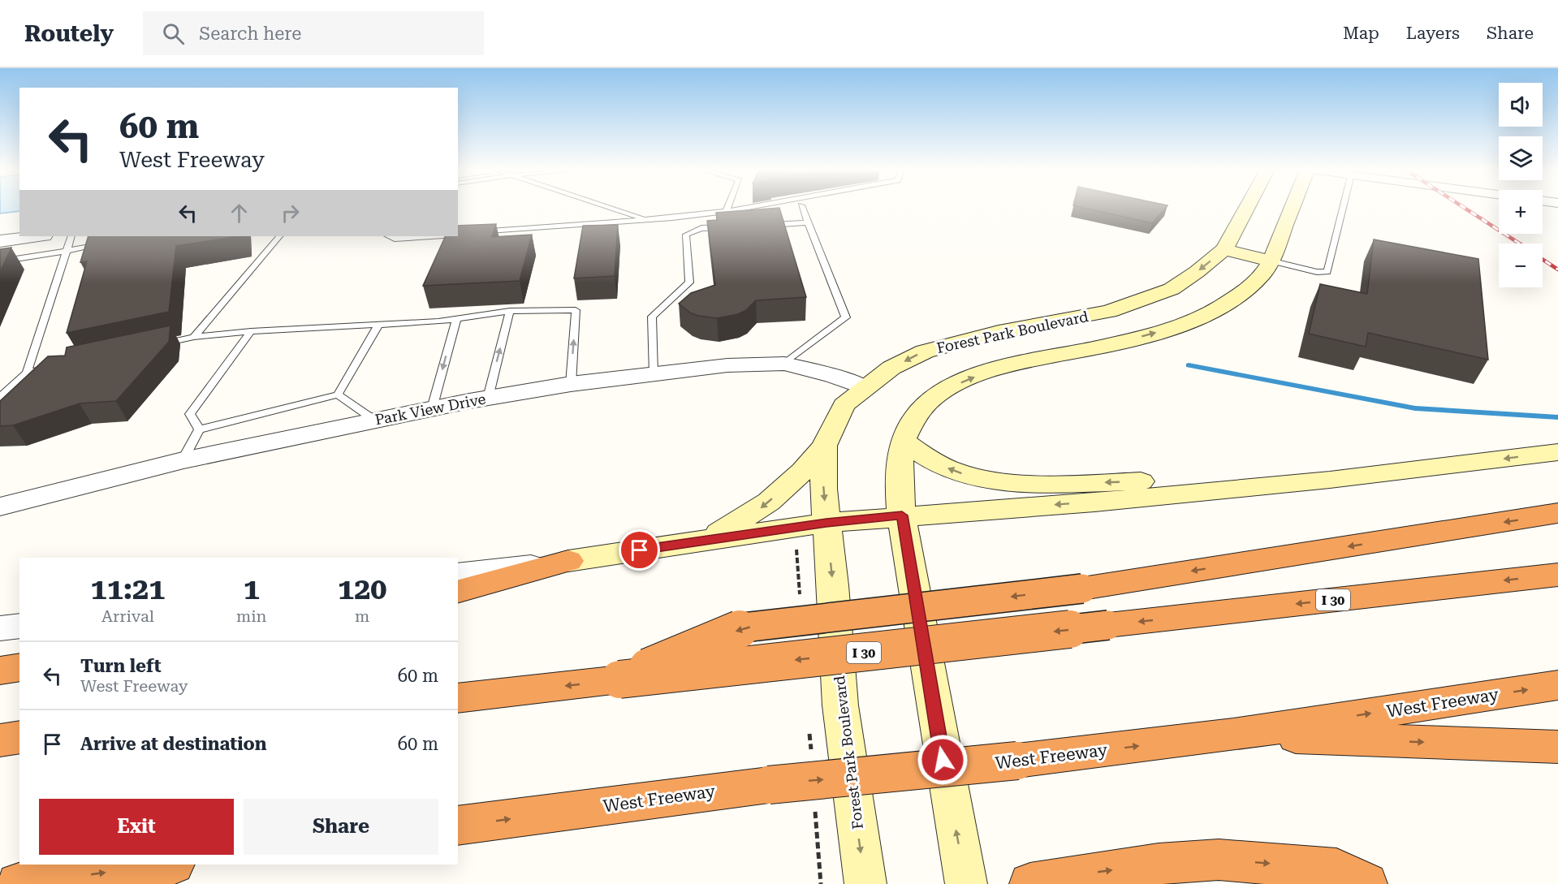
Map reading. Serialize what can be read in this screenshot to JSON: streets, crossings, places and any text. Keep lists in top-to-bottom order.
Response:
{
  "streets": {
    "highway": ["I 30", "West Freeway"],
    "main road": ["Forest Park Boulevard"],
    "street": ["Park View Drive"]
  },
  "crossings": [
    ["Forest Park Boulevard", "Park View Drive"]
  ],
  "page": {
    "header": "Routely",
    "search": "Search here",
    "nav": ["Map", "Layers", "Share"],
    "map_buttons": ["+", "−"],
    "turn": ["60 m", "West Freeway"],
    "eta": [
      "11:21",
      "Arrival",
      "1",
      "min",
      "120",
      "m"
    ],
    "list": [
      {
        "name": "Turn left",
        "note": "West Freeway",
        "value": "60 m"
      },
      {
        "name": "Arrive at destination",
        "value": "60 m"
      }
    ],
    "buttons": ["Exit", "Share"]
  }
}
